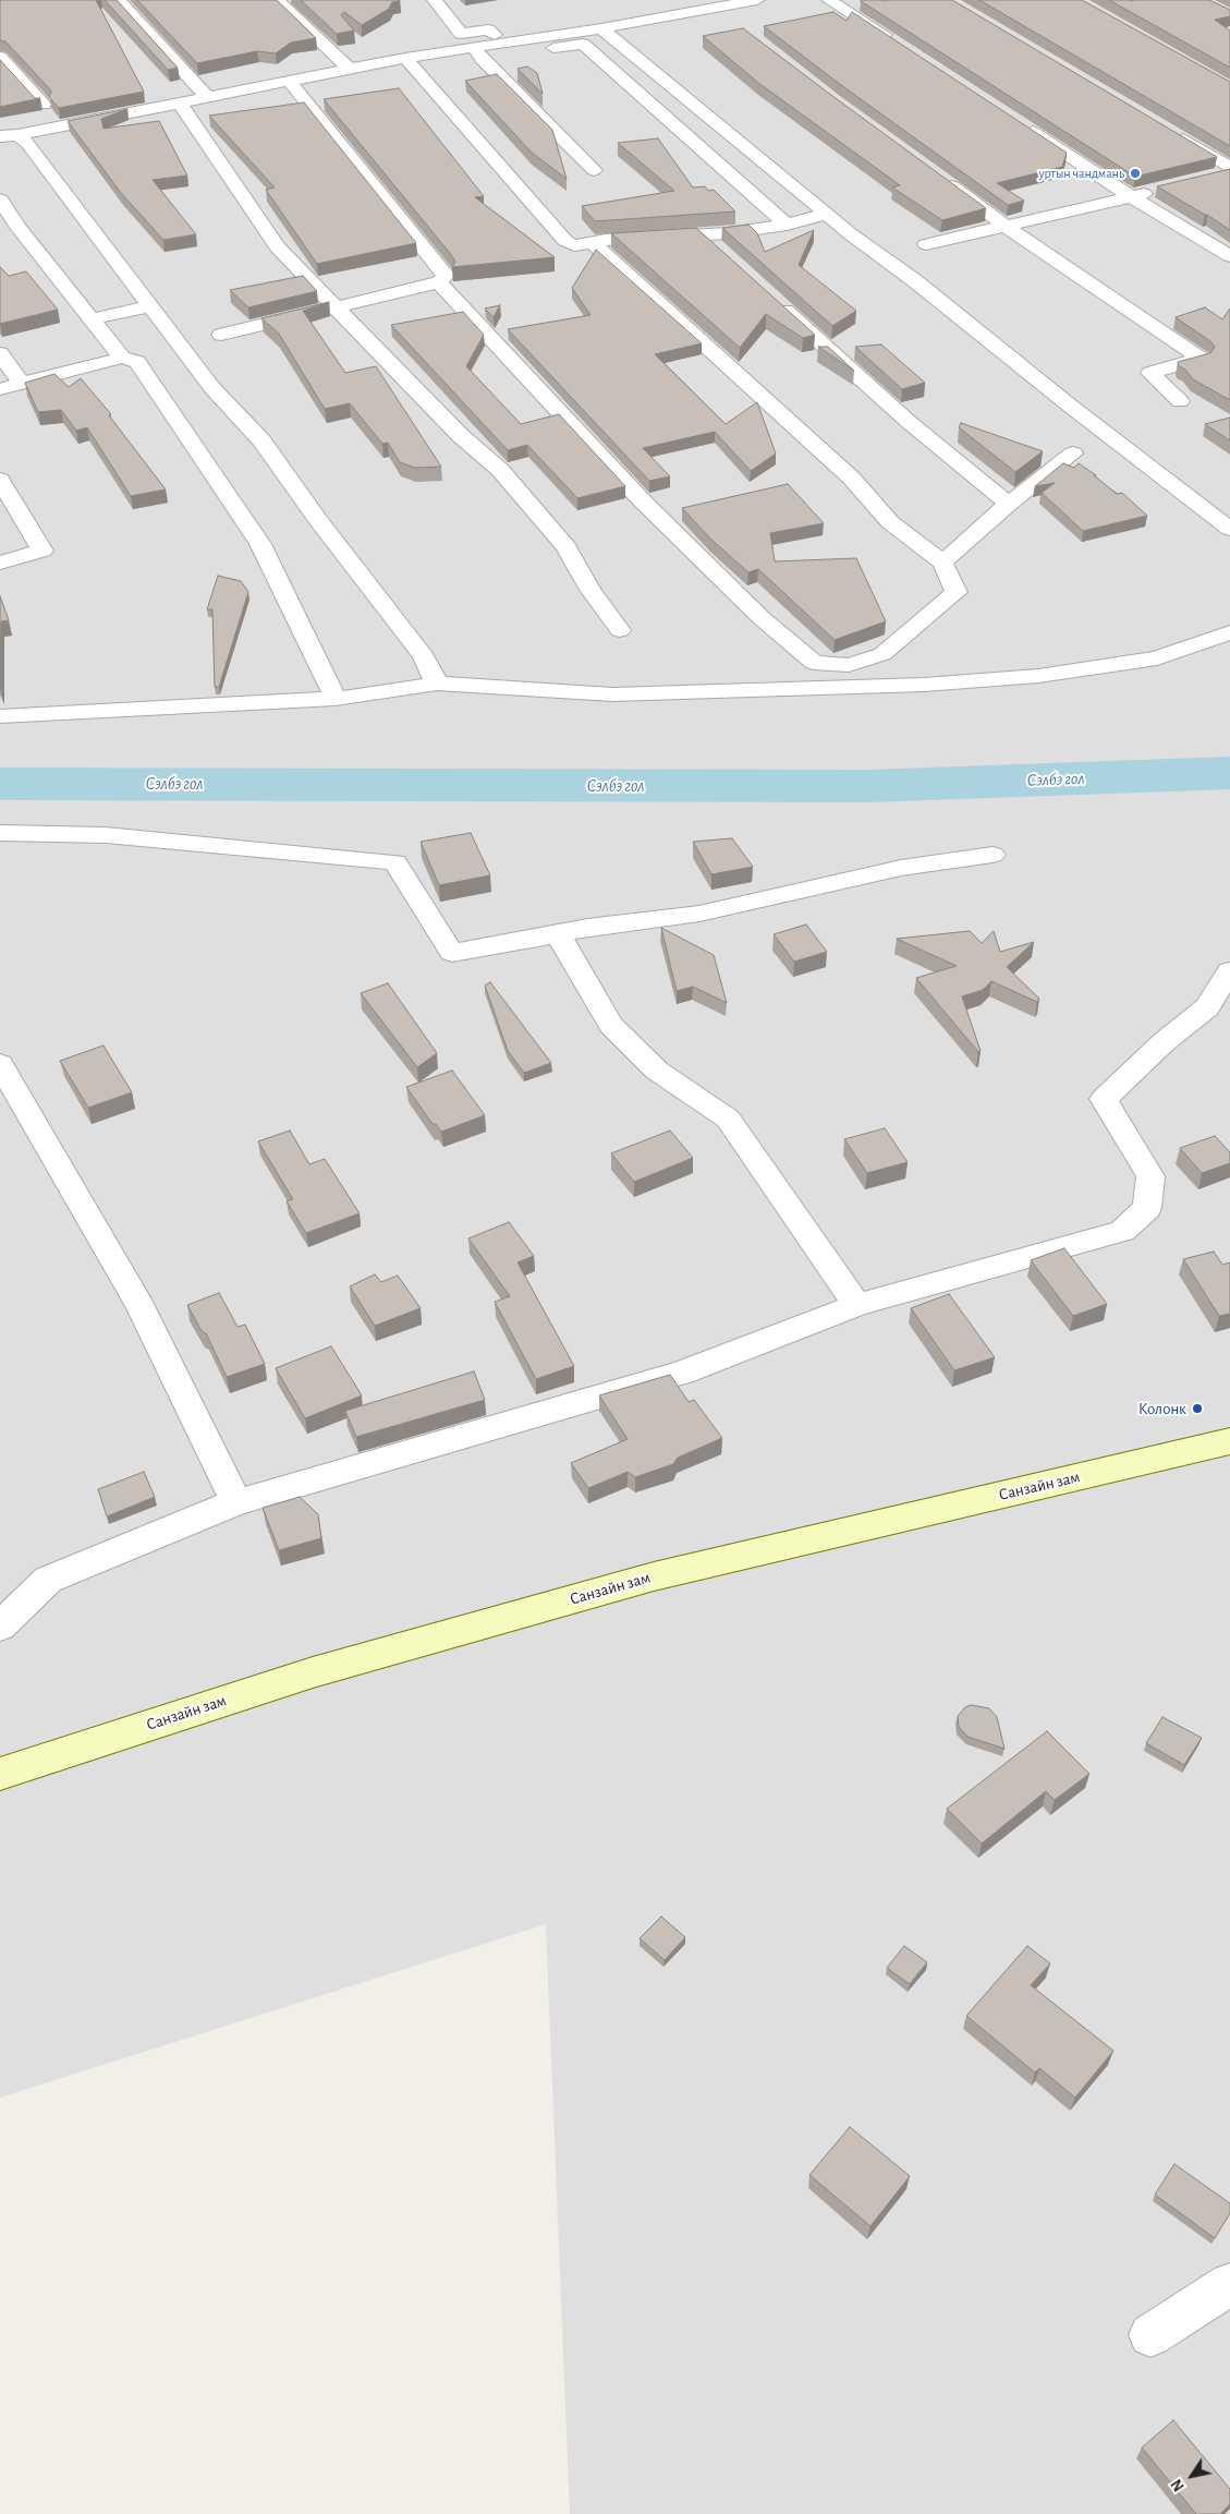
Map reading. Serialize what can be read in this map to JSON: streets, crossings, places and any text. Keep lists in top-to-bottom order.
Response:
{
  "streets": {
    "main road": ["Санзайн зам"]
  },
  "water": ["Сэлбэ гол"],
  "places": ["уртын чандмань", "Колонк"],
  "north": "bottom left"
}
